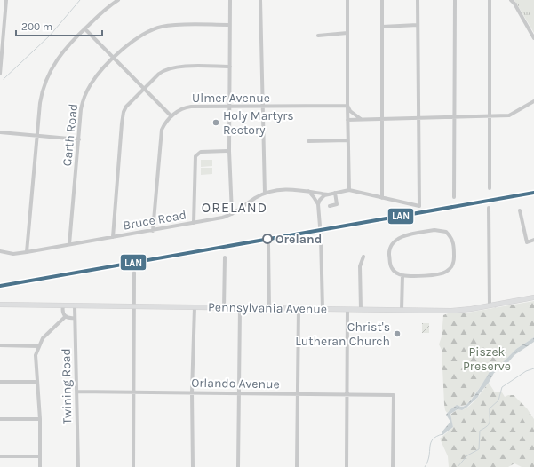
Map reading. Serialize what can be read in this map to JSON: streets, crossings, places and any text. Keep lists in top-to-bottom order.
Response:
{
  "streets": {
    "main road": ["Pennsylvania Avenue"],
    "street": [
      "Ulmer Avenue",
      "Garth Road",
      "Bruce Road",
      "Orlando Avenue",
      "Twining Road"
    ]
  },
  "crossings": [
    ["Ulmer Avenue", "Bruce Road"],
    ["Garth Road", "Bruce Road"],
    ["Pennsylvania Avenue", "Twining Road"],
    ["Orlando Avenue", "Twining Road"]
  ],
  "districts": ["ORELAND"],
  "parks": ["Piszek Preserve"],
  "places": ["Holy Martyrs Rectory", "Oreland", "Christ's Lutheran Church"],
  "lines": ["transit line LAN"],
  "scale_bar": "200 m"
}
